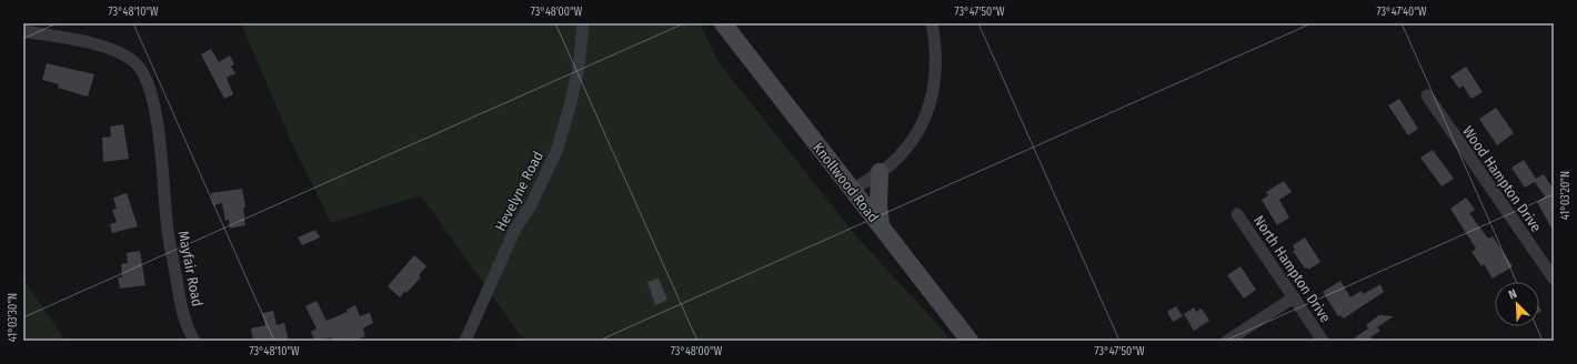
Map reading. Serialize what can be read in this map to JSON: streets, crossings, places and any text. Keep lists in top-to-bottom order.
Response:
{
  "streets": {
    "main road": ["Knollwood Road"],
    "street": [
      "Wood Hampton Drive",
      "Hevelyne Road",
      "Mayfair Road",
      "North Hampton Drive"
    ]
  },
  "north": "top left",
  "coordinates": [
    "73°48'10\"W",
    "73°48'00\"W",
    "73°47'50\"W",
    "73°47'40\"W",
    "41°03'20\"N",
    "41°03'30\"N"
  ]
}
